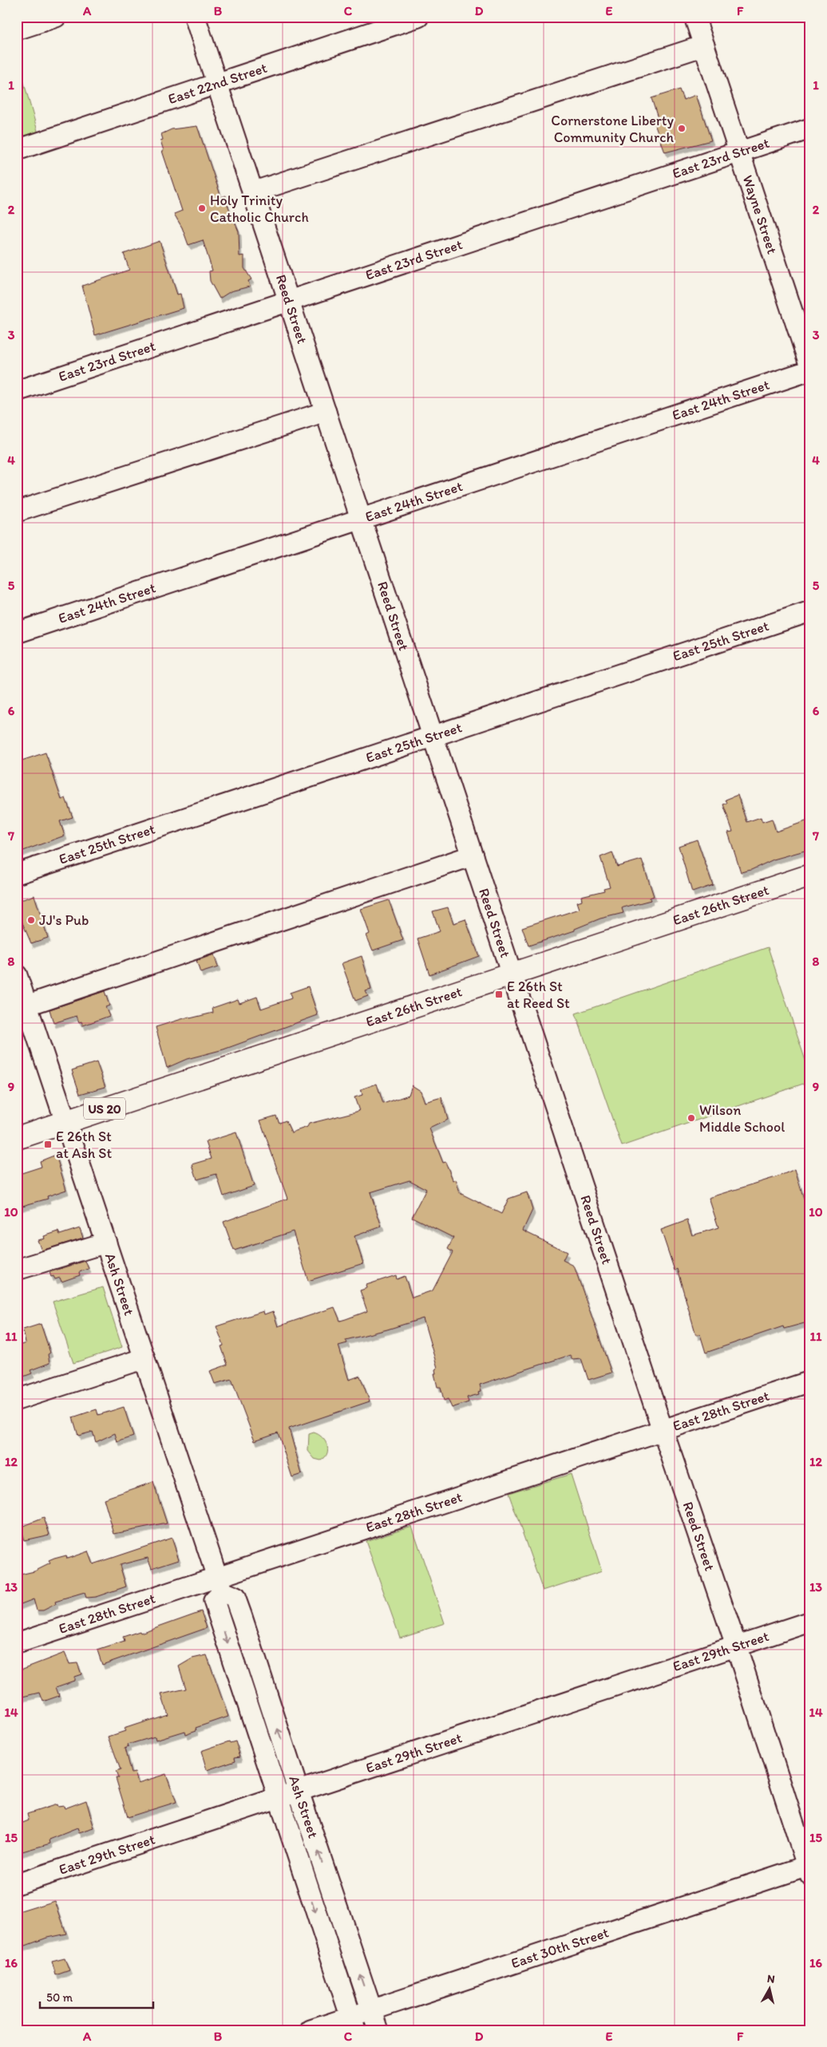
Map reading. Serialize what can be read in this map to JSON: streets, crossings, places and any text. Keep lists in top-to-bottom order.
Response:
{
  "streets": {
    "main road": ["East 26th Street", "US 20"],
    "street": [
      "East 22nd Street",
      "East 23rd Street",
      "Wayne Street",
      "Reed Street",
      "East 24th Street",
      "East 25th Street",
      "Ash Street",
      "East 28th Street",
      "East 29th Street",
      "East 30th Street"
    ]
  },
  "crossings": [
    ["East 22nd Street", "Reed Street"],
    ["East 23rd Street", "Wayne Street"],
    ["East 23rd Street", "Reed Street"],
    ["Reed Street", "East 24th Street"],
    ["Reed Street", "East 25th Street"],
    ["Reed Street", "East 26th Street"],
    ["Reed Street", "East 28th Street"],
    ["Reed Street", "East 29th Street"],
    ["Reed Street", "East 30th Street"],
    ["East 26th Street", "Ash Street"],
    ["Ash Street", "East 28th Street"],
    ["Ash Street", "East 29th Street"],
    ["Ash Street", "East 30th Street"]
  ],
  "places": {
    "other": [
      "Cornerstone Liberty Community Church",
      "Holy Trinity Catholic Church",
      "JJ's Pub",
      "Wilson Middle School"
    ],
    "transit": ["E 26th St at Reed St", "E 26th St at Ash St"]
  },
  "scale_bar": "50 m",
  "north": "top",
  "grid": {
    "columns": [
      "A",
      "B",
      "C",
      "D",
      "E",
      "F"
    ],
    "rows": [
      "1",
      "2",
      "3",
      "4",
      "5",
      "6",
      "7",
      "8",
      "9",
      "10",
      "11",
      "12",
      "13",
      "14",
      "15",
      "16"
    ]
  }
}
